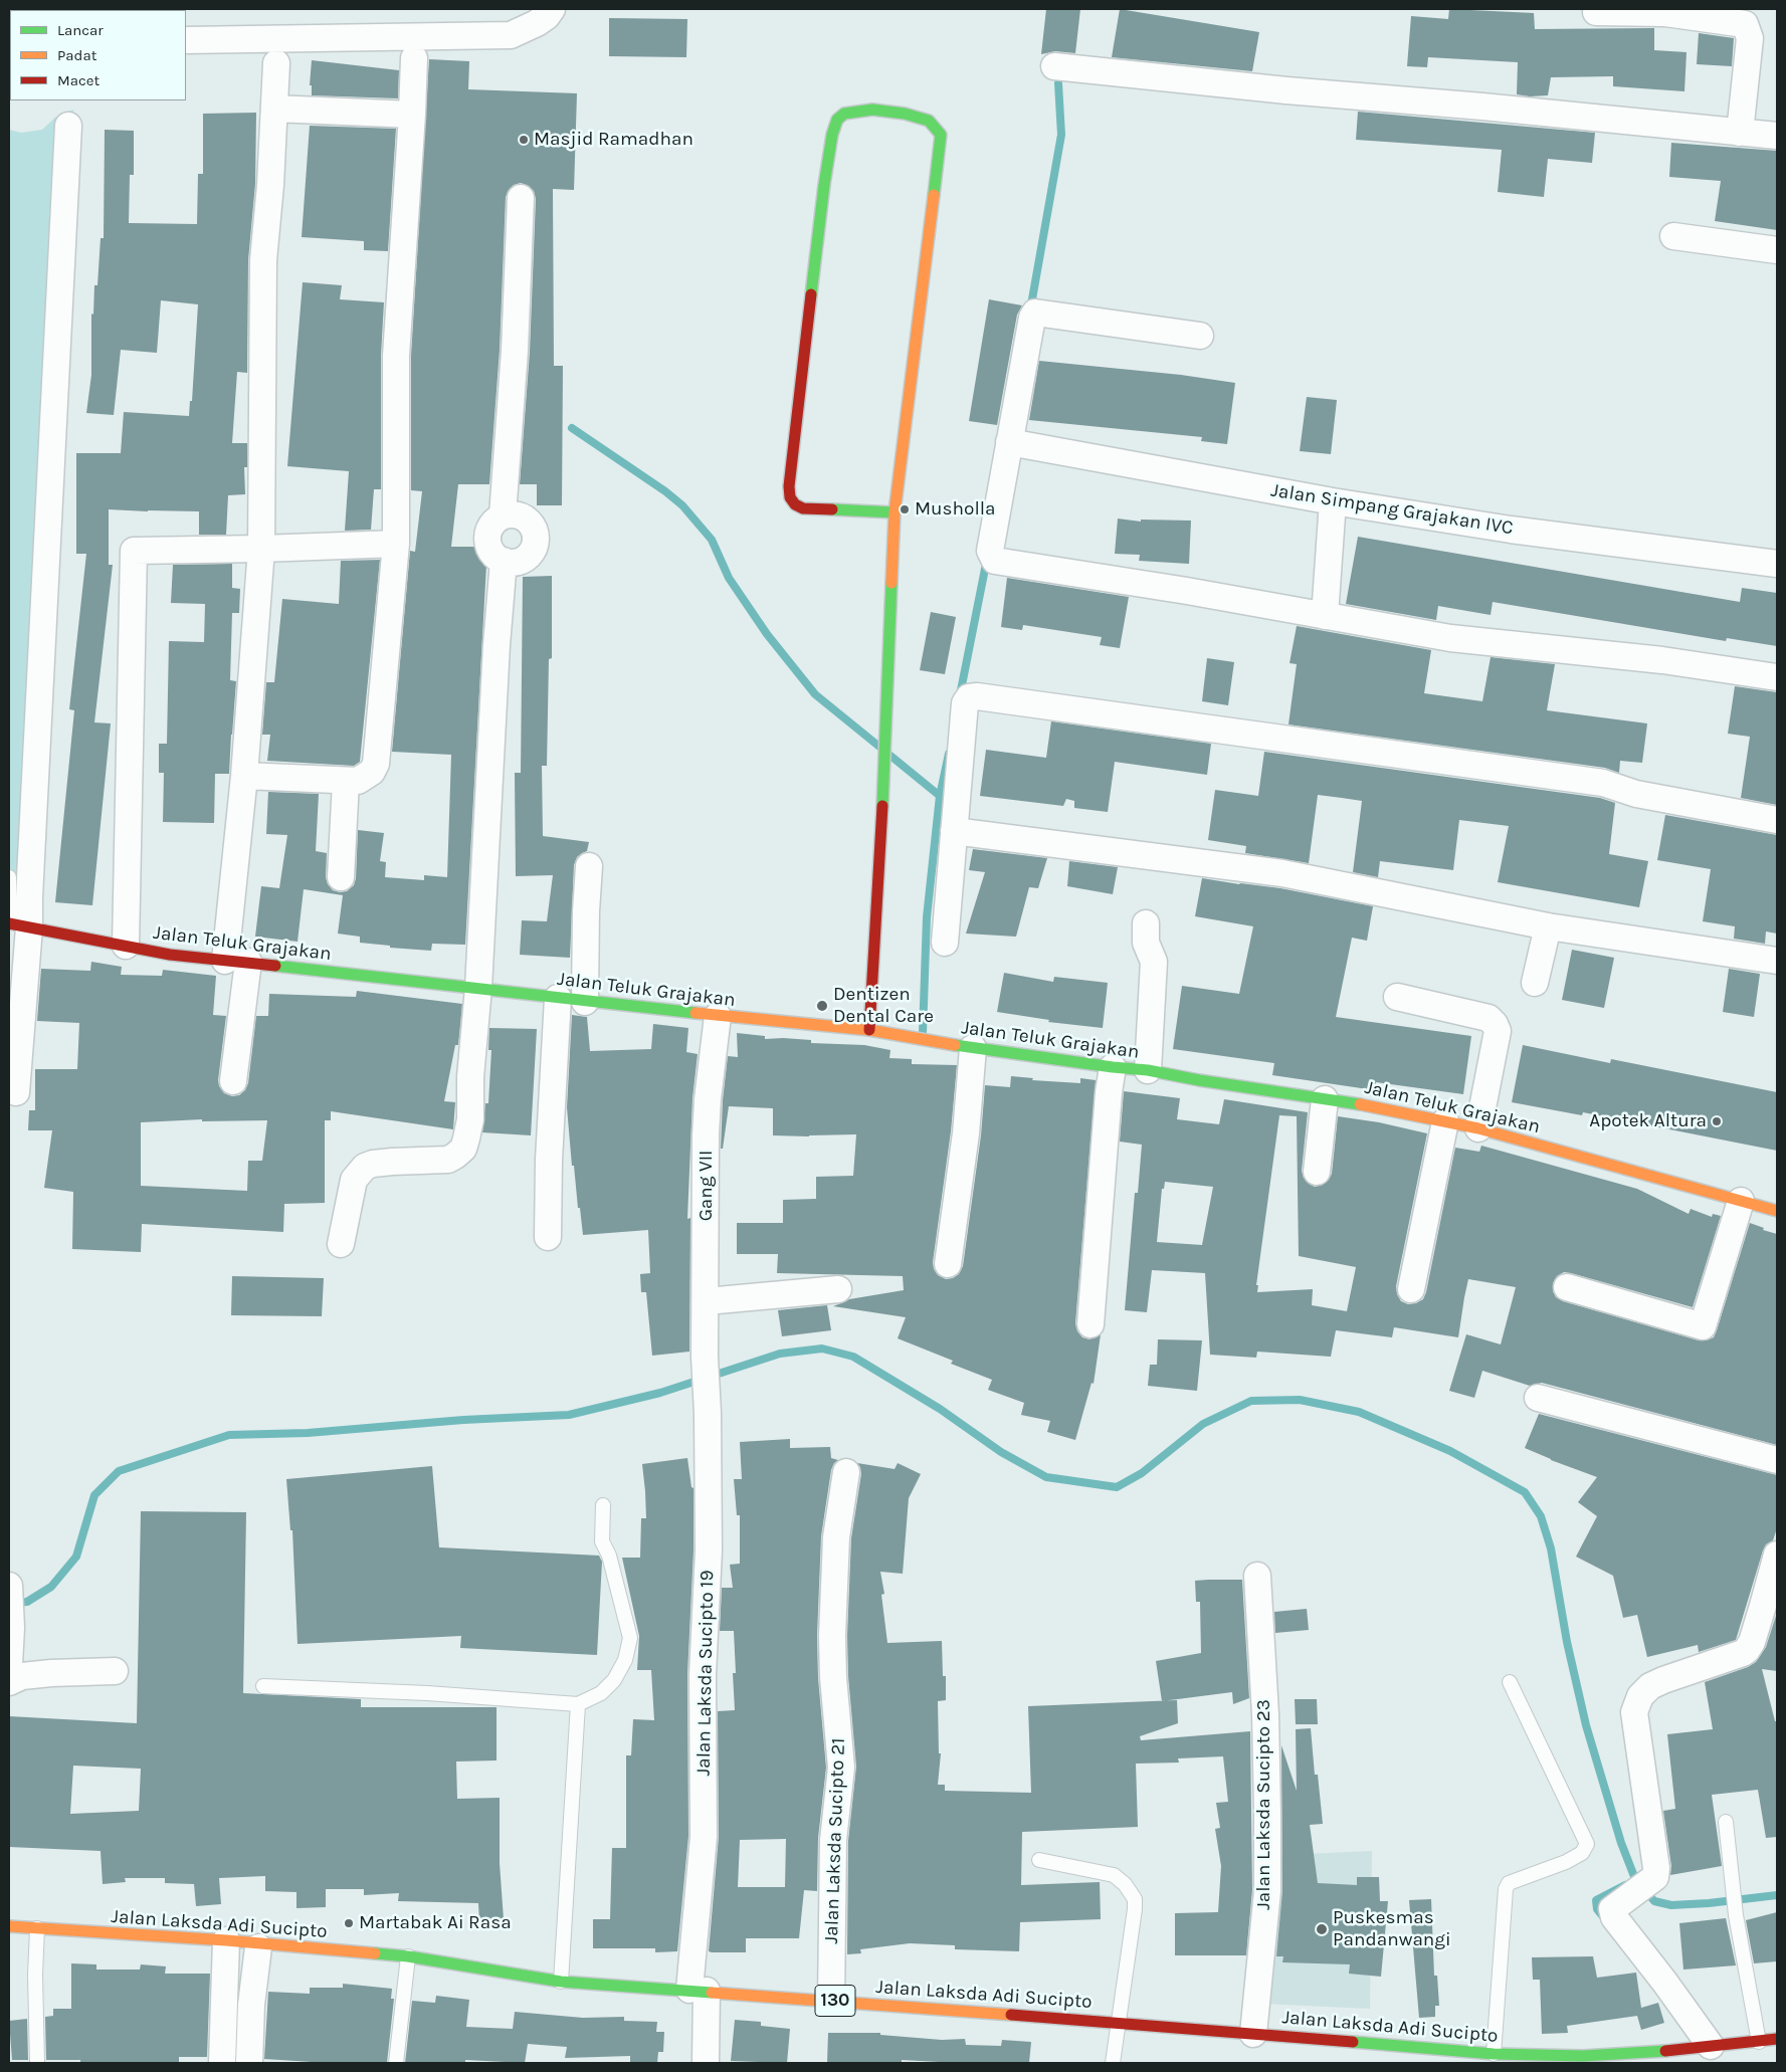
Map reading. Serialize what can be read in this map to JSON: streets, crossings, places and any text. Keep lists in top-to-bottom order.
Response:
{
  "streets": {
    "street": [
      "Jalan Simpang Grajakan IVC",
      "Jalan Teluk Grajakan",
      "Gang VII",
      "Jalan Laksda Sucipto 19",
      "Jalan Laksda Sucipto 23",
      "Jalan Laksda Sucipto 21",
      "Jalan Laksda Adi Sucipto",
      "130"
    ]
  },
  "crossings": [
    ["Jalan Teluk Grajakan", "Gang VII"],
    ["Gang VII", "Jalan Laksda Sucipto 19"],
    ["Jalan Laksda Sucipto 19", "Jalan Laksda Adi Sucipto"],
    ["Jalan Laksda Sucipto 23", "Jalan Laksda Adi Sucipto"],
    ["Jalan Laksda Sucipto 21", "Jalan Laksda Adi Sucipto"]
  ],
  "places": [
    "Masjid Ramadhan",
    "Musholla",
    "Dentizen Dental Care",
    "Apotek Altura",
    "Martabak Ai Rasa",
    "Puskesmas Pandanwangi"
  ],
  "legend": ["Lancar", "Padat", "Macet"]
}
